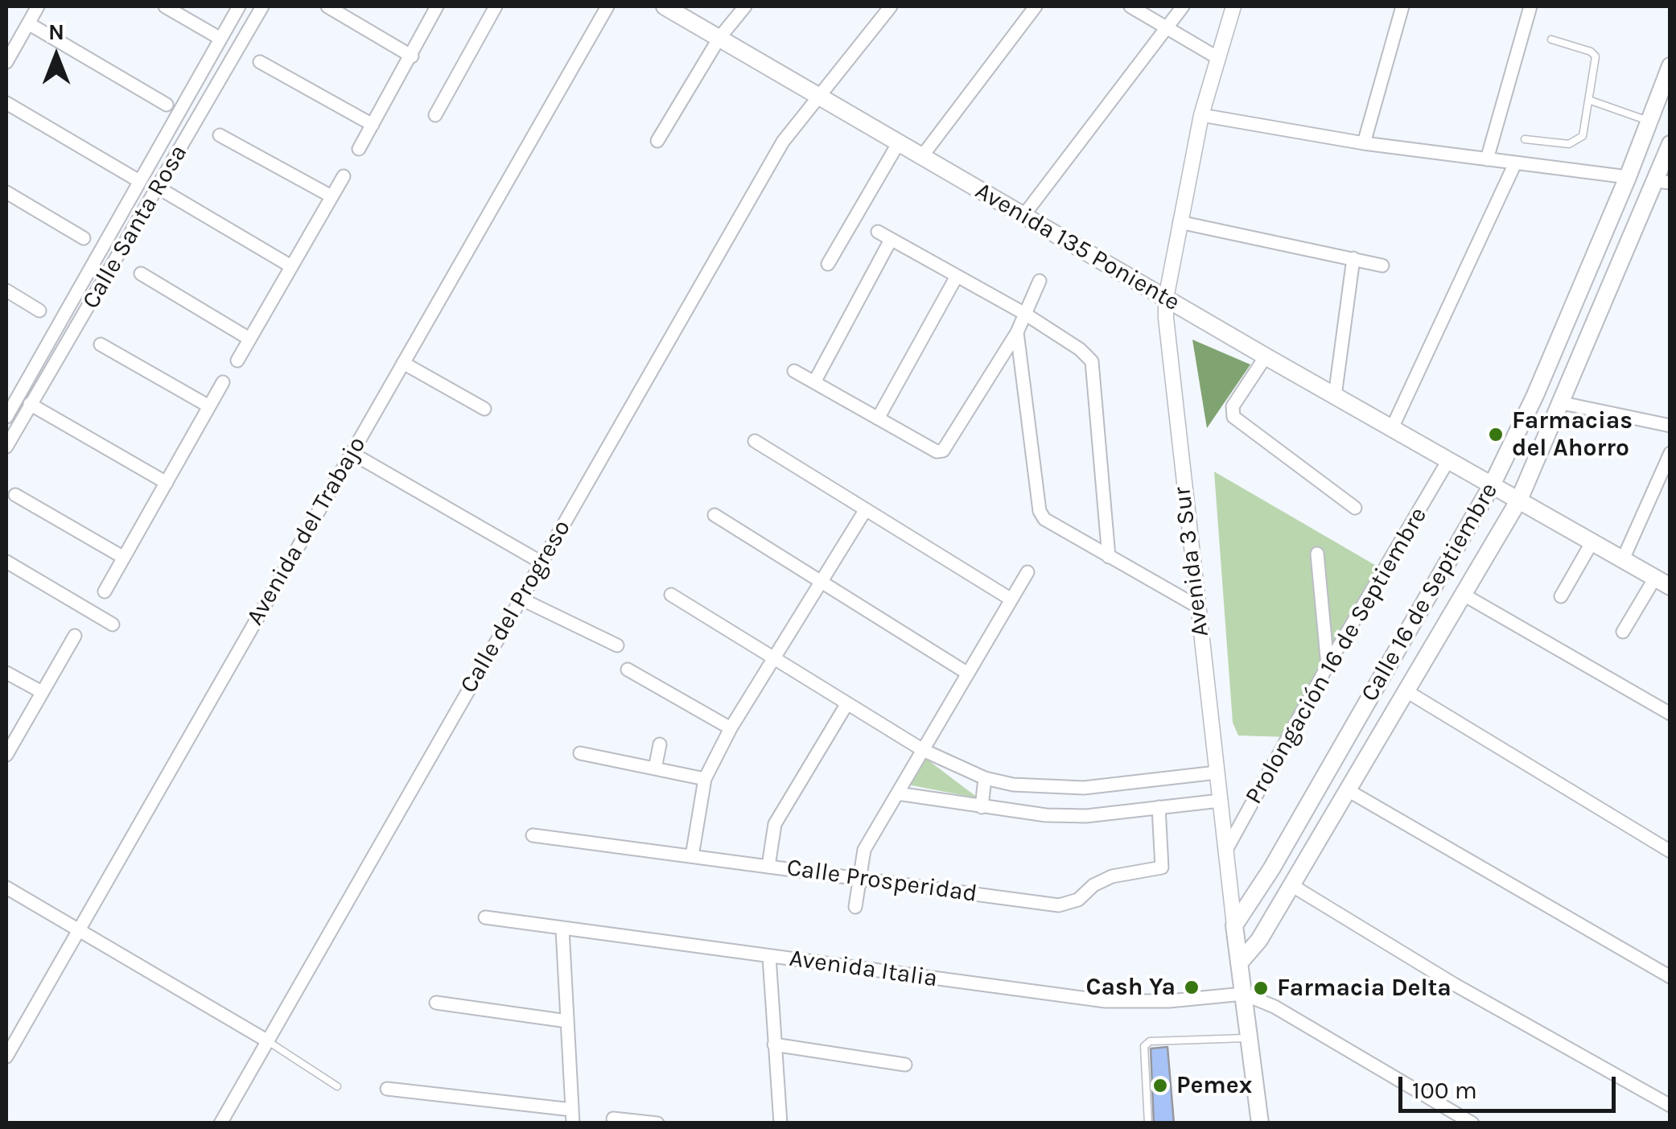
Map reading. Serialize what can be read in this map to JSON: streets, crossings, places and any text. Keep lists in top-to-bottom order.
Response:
{
  "streets": {
    "main road": ["Avenida 135 Poniente", "Avenida 3 Sur", "Calle 16 de Septiembre"],
    "street": [
      "Calle Santa Rosa",
      "Avenida del Trabajo",
      "Calle del Progreso",
      "Prolongación 16 de Septiembre",
      "Calle Prosperidad",
      "Avenida Italia"
    ]
  },
  "crossings": [
    ["Avenida 135 Poniente", "Avenida 3 Sur"],
    ["Avenida 135 Poniente", "Calle 16 de Septiembre"],
    ["Avenida 135 Poniente", "Calle del Progreso"],
    ["Avenida 135 Poniente", "Prolongación 16 de Septiembre"],
    ["Avenida 3 Sur", "Calle 16 de Septiembre"],
    ["Avenida 3 Sur", "Prolongación 16 de Septiembre"],
    ["Avenida 3 Sur", "Avenida Italia"]
  ],
  "places": [
    "Farmacias del Ahorro",
    "Cash Ya",
    "Farmacia Delta",
    "Pemex"
  ],
  "scale_bar": "100 m",
  "north": "top"
}
